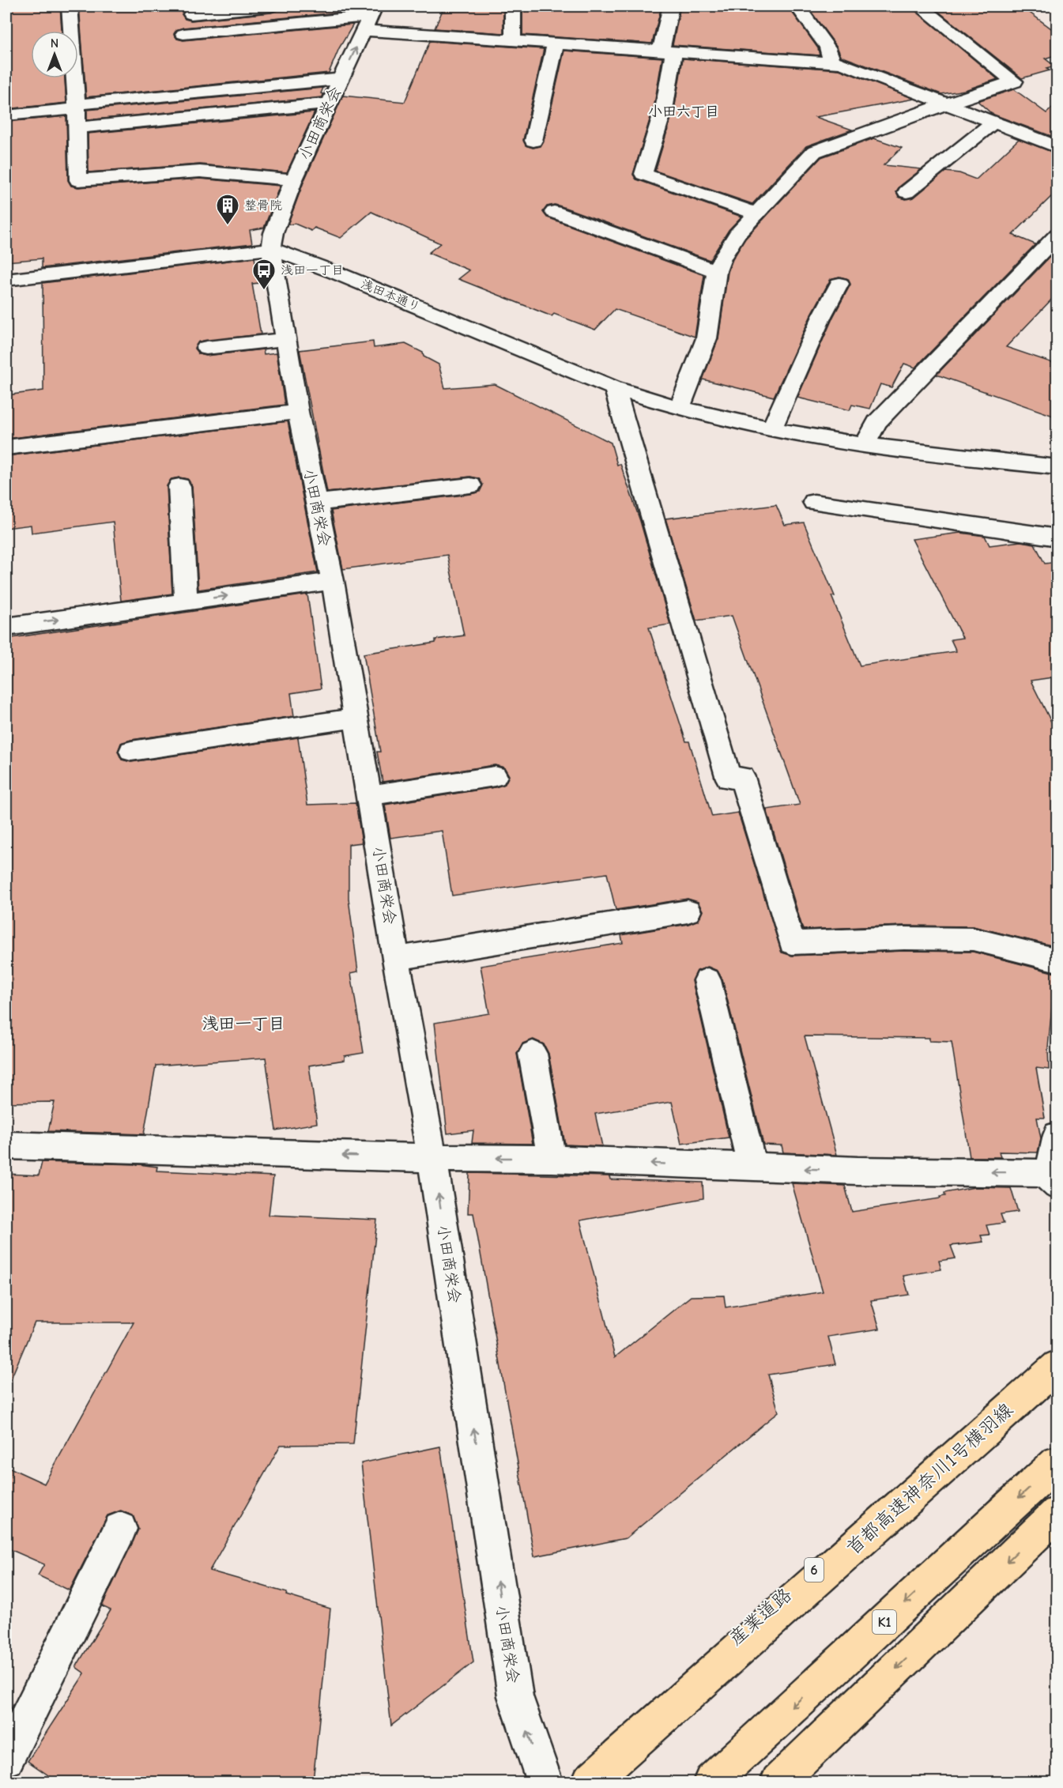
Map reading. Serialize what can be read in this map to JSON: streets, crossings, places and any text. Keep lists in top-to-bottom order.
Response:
{
  "streets": {
    "main road": [
      "首都高速神奈川1号横羽線",
      "6",
      "産業道路",
      "K1"
    ],
    "street": ["小田商栄会", "浅田本通り"]
  },
  "crossings": [
    ["小田商栄会", "浅田本通り"]
  ],
  "one_way": ["小田商栄会"],
  "districts": ["小田六丁目", "浅田一丁目"],
  "places": {
    "building": ["整骨院"],
    "bus stop": ["浅田一丁目"]
  },
  "north": "top"
}
